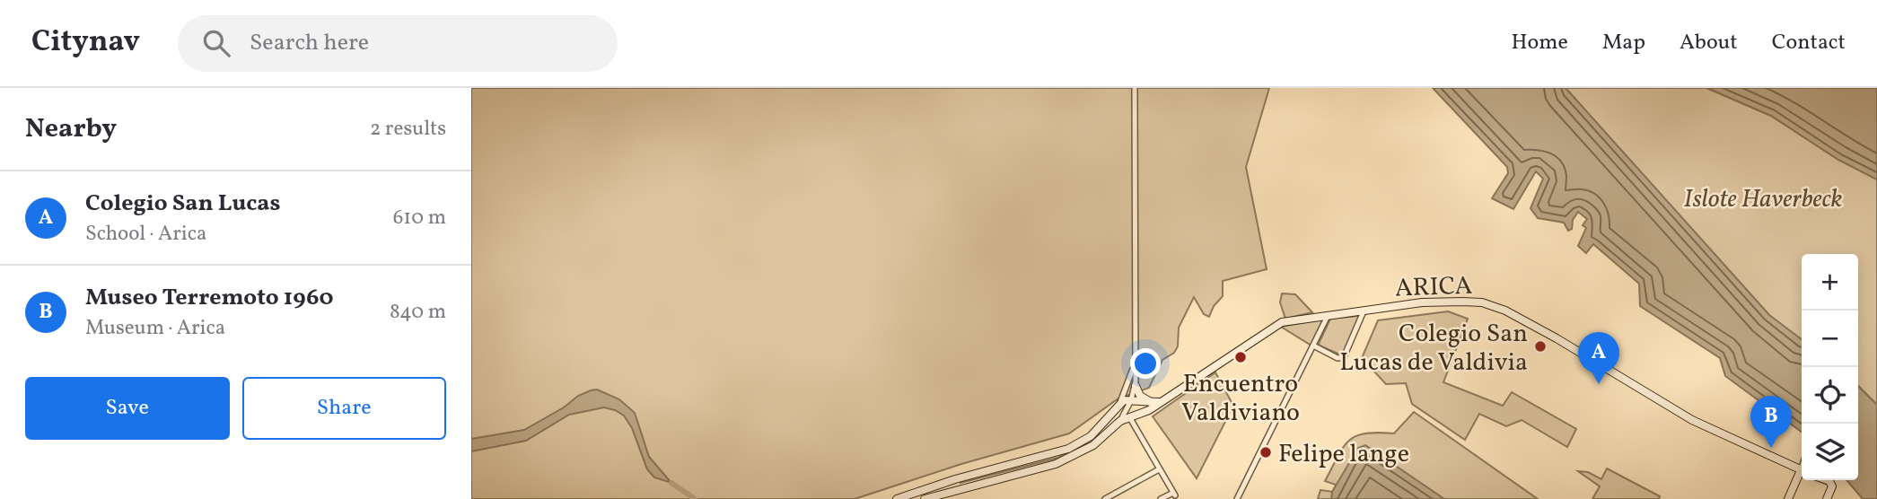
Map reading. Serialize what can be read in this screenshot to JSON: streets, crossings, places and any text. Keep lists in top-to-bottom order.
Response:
{
  "streets": {
    "main road": ["ARICA"]
  },
  "parks": ["Islote Haverbeck"],
  "places": ["Colegio San Lucas de Valdivia", "Encuentro Valdiviano", "Felipe lange"],
  "page": {
    "header": "Citynav",
    "search": "Search here",
    "nav": [
      "Home",
      "Map",
      "About",
      "Contact"
    ],
    "heading": ["Nearby", "2 results"],
    "list": [
      {
        "mark": "A",
        "name": "Colegio San Lucas",
        "note": "School · Arica",
        "value": "610 m"
      },
      {
        "mark": "B",
        "name": "Museo Terremoto 1960",
        "note": "Museum · Arica",
        "value": "840 m"
      }
    ],
    "map_buttons": ["+", "−"],
    "pins": ["A", "B"],
    "buttons": ["Save", "Share"]
  }
}
